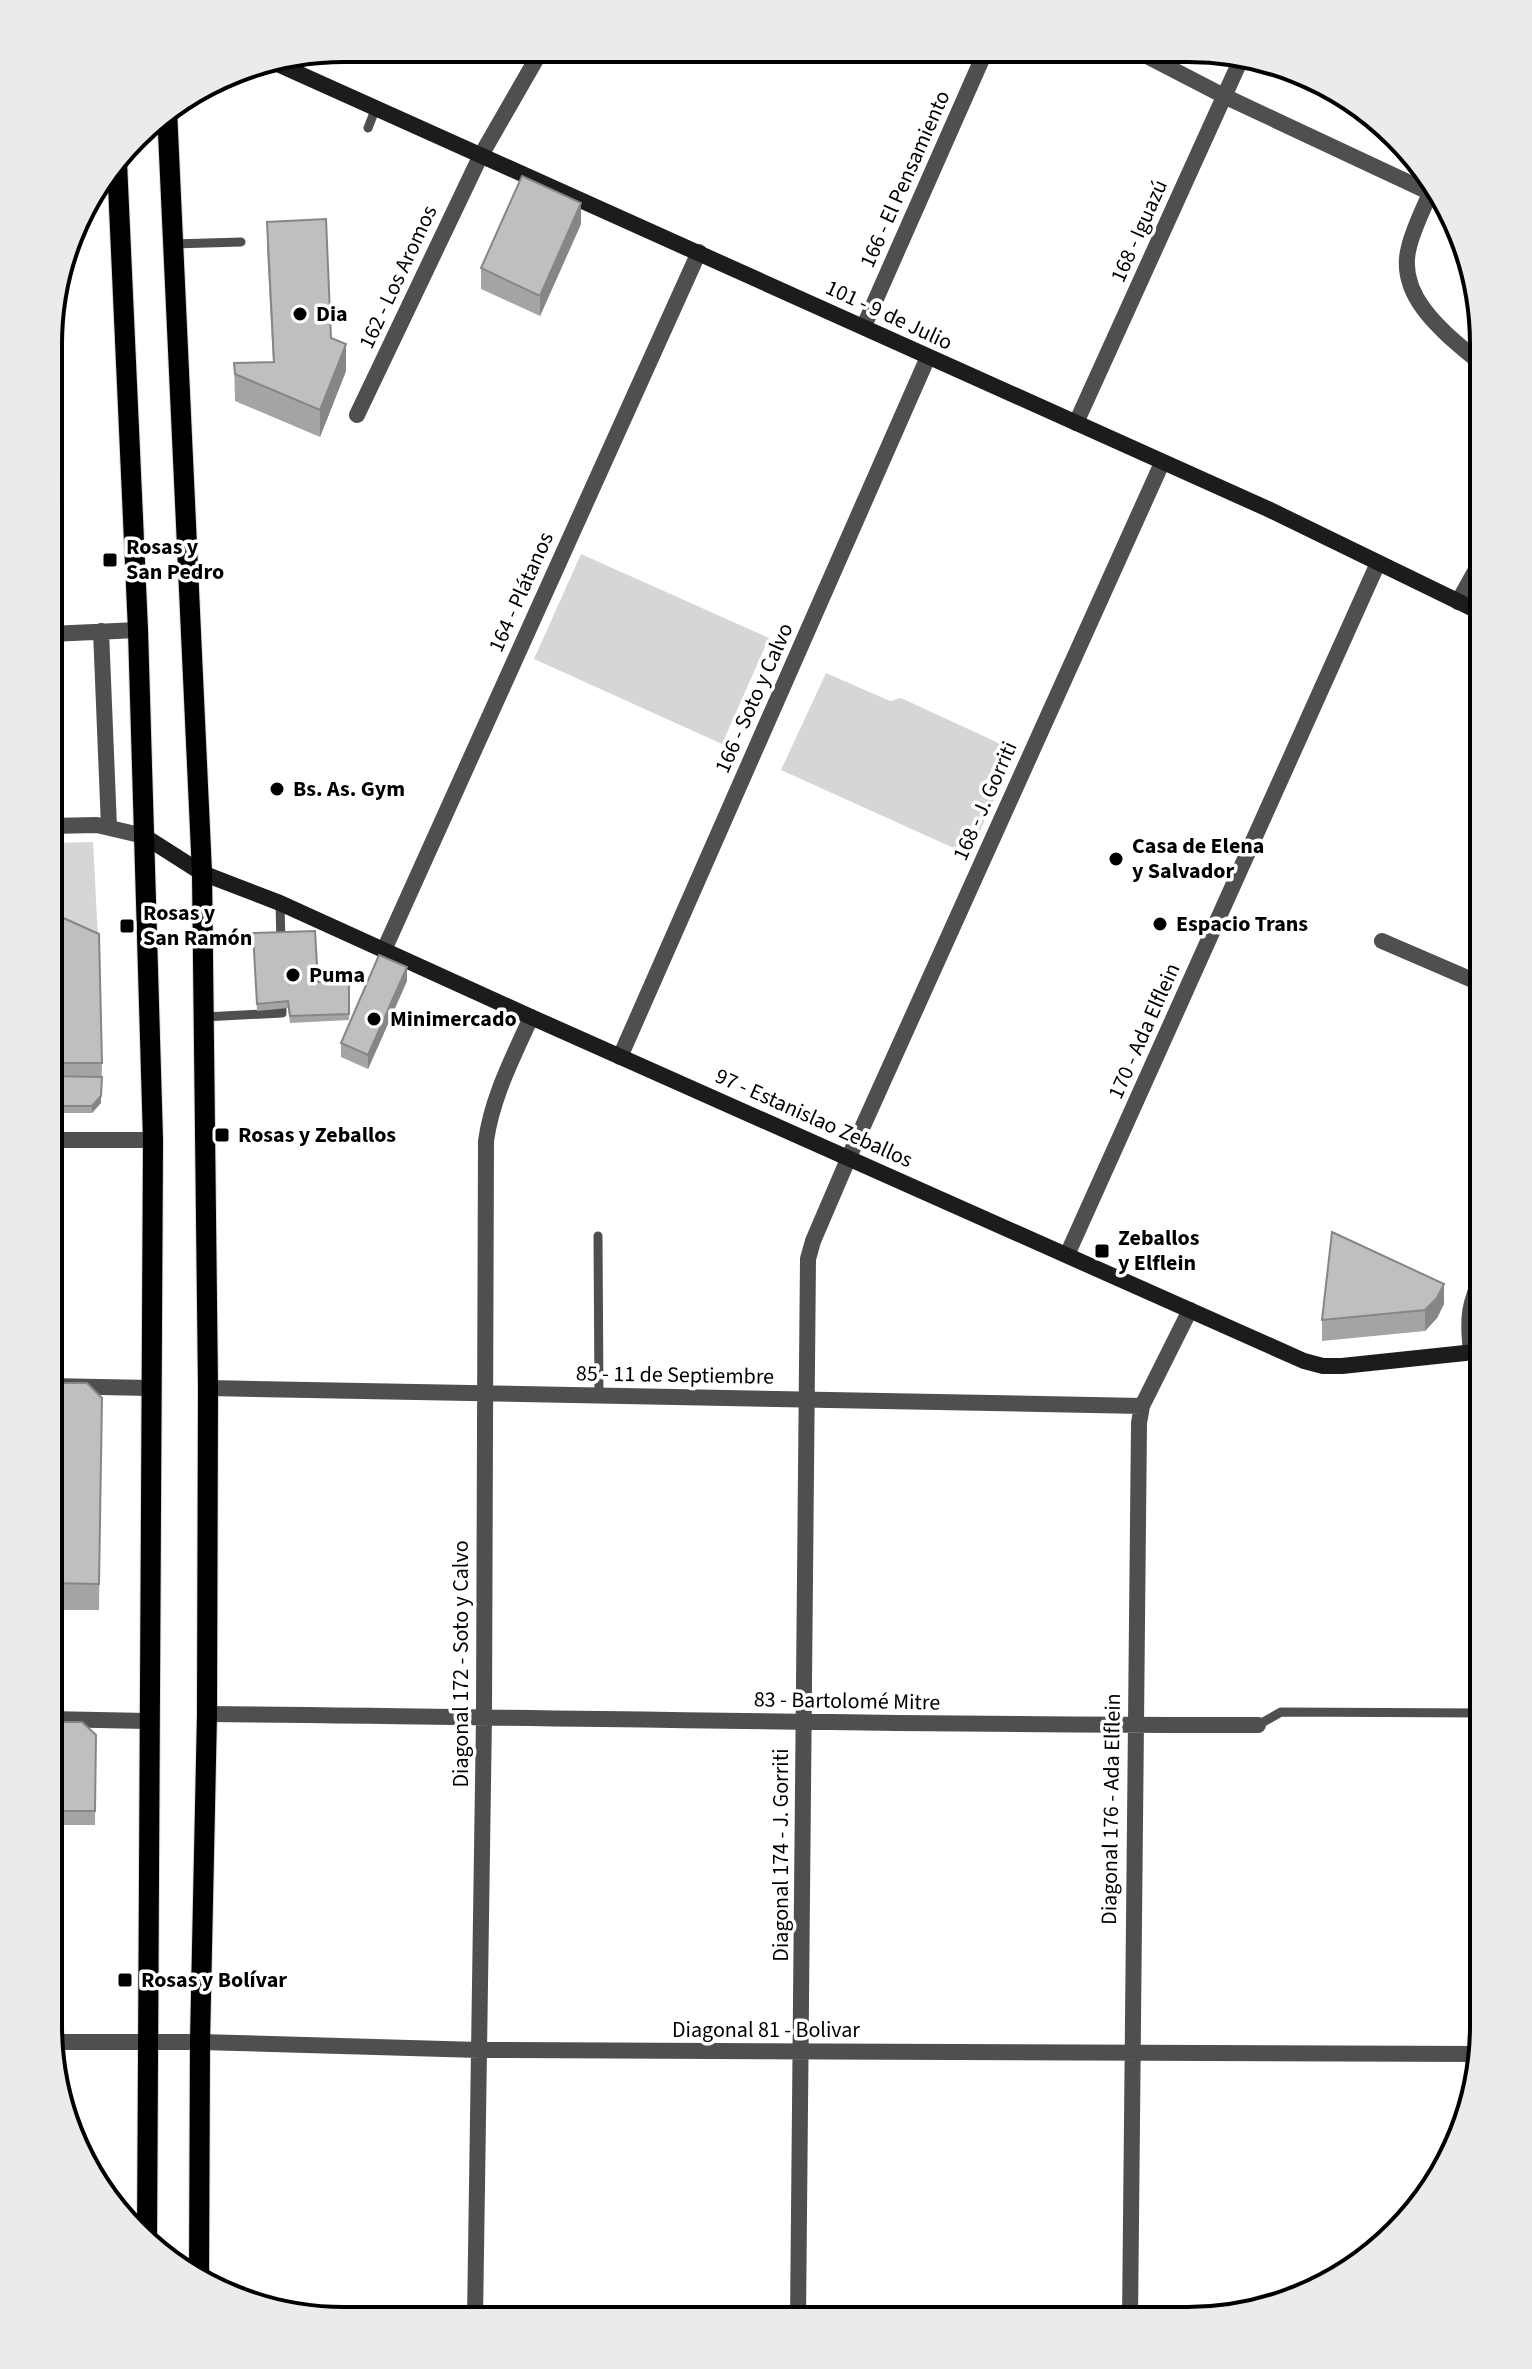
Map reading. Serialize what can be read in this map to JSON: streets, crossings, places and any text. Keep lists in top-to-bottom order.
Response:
{
  "streets": {
    "street": [
      "166 - El Pensamiento",
      "168 - Iguazú",
      "162 - Los Aromos",
      "101 - 9 de Julio",
      "164 - Plátanos",
      "166 - Soto y Calvo",
      "168 - J. Gorriti",
      "170 - Ada Elflein",
      "97 - Estanislao Zeballos",
      "85 - 11 de Septiembre",
      "Diagonal 172 - Soto y Calvo",
      "83 - Bartolomé Mitre",
      "Diagonal 176 - Ada Elflein",
      "Diagonal 174 - J. Gorriti",
      "Diagonal 81 - Bolivar"
    ]
  },
  "crossings": [
    ["166 - El Pensamiento", "101 - 9 de Julio"],
    ["168 - Iguazú", "101 - 9 de Julio"],
    ["162 - Los Aromos", "101 - 9 de Julio"],
    ["101 - 9 de Julio", "164 - Plátanos"],
    ["101 - 9 de Julio", "166 - Soto y Calvo"],
    ["101 - 9 de Julio", "168 - J. Gorriti"],
    ["101 - 9 de Julio", "170 - Ada Elflein"],
    ["164 - Plátanos", "97 - Estanislao Zeballos"],
    ["166 - Soto y Calvo", "97 - Estanislao Zeballos"],
    ["168 - J. Gorriti", "97 - Estanislao Zeballos"],
    ["168 - J. Gorriti", "Diagonal 174 - J. Gorriti"],
    ["170 - Ada Elflein", "97 - Estanislao Zeballos"],
    ["97 - Estanislao Zeballos", "Diagonal 172 - Soto y Calvo"],
    ["97 - Estanislao Zeballos", "Diagonal 176 - Ada Elflein"],
    ["97 - Estanislao Zeballos", "Diagonal 174 - J. Gorriti"],
    ["85 - 11 de Septiembre", "Diagonal 172 - Soto y Calvo"],
    ["85 - 11 de Septiembre", "Diagonal 176 - Ada Elflein"],
    ["85 - 11 de Septiembre", "Diagonal 174 - J. Gorriti"],
    ["Diagonal 172 - Soto y Calvo", "83 - Bartolomé Mitre"],
    ["Diagonal 172 - Soto y Calvo", "Diagonal 81 - Bolivar"],
    ["83 - Bartolomé Mitre", "Diagonal 176 - Ada Elflein"],
    ["83 - Bartolomé Mitre", "Diagonal 174 - J. Gorriti"],
    ["Diagonal 176 - Ada Elflein", "Diagonal 81 - Bolivar"],
    ["Diagonal 174 - J. Gorriti", "Diagonal 81 - Bolivar"]
  ],
  "places": {
    "other": [
      "Dia",
      "Bs. As. Gym",
      "Casa de Elena y Salvador",
      "Espacio Trans",
      "Puma",
      "Minimercado"
    ],
    "transit": [
      "Rosas y San Pedro",
      "Rosas y San Ramón",
      "Rosas y Zeballos",
      "Zeballos y Elflein",
      "Rosas y Bolívar"
    ]
  }
}
